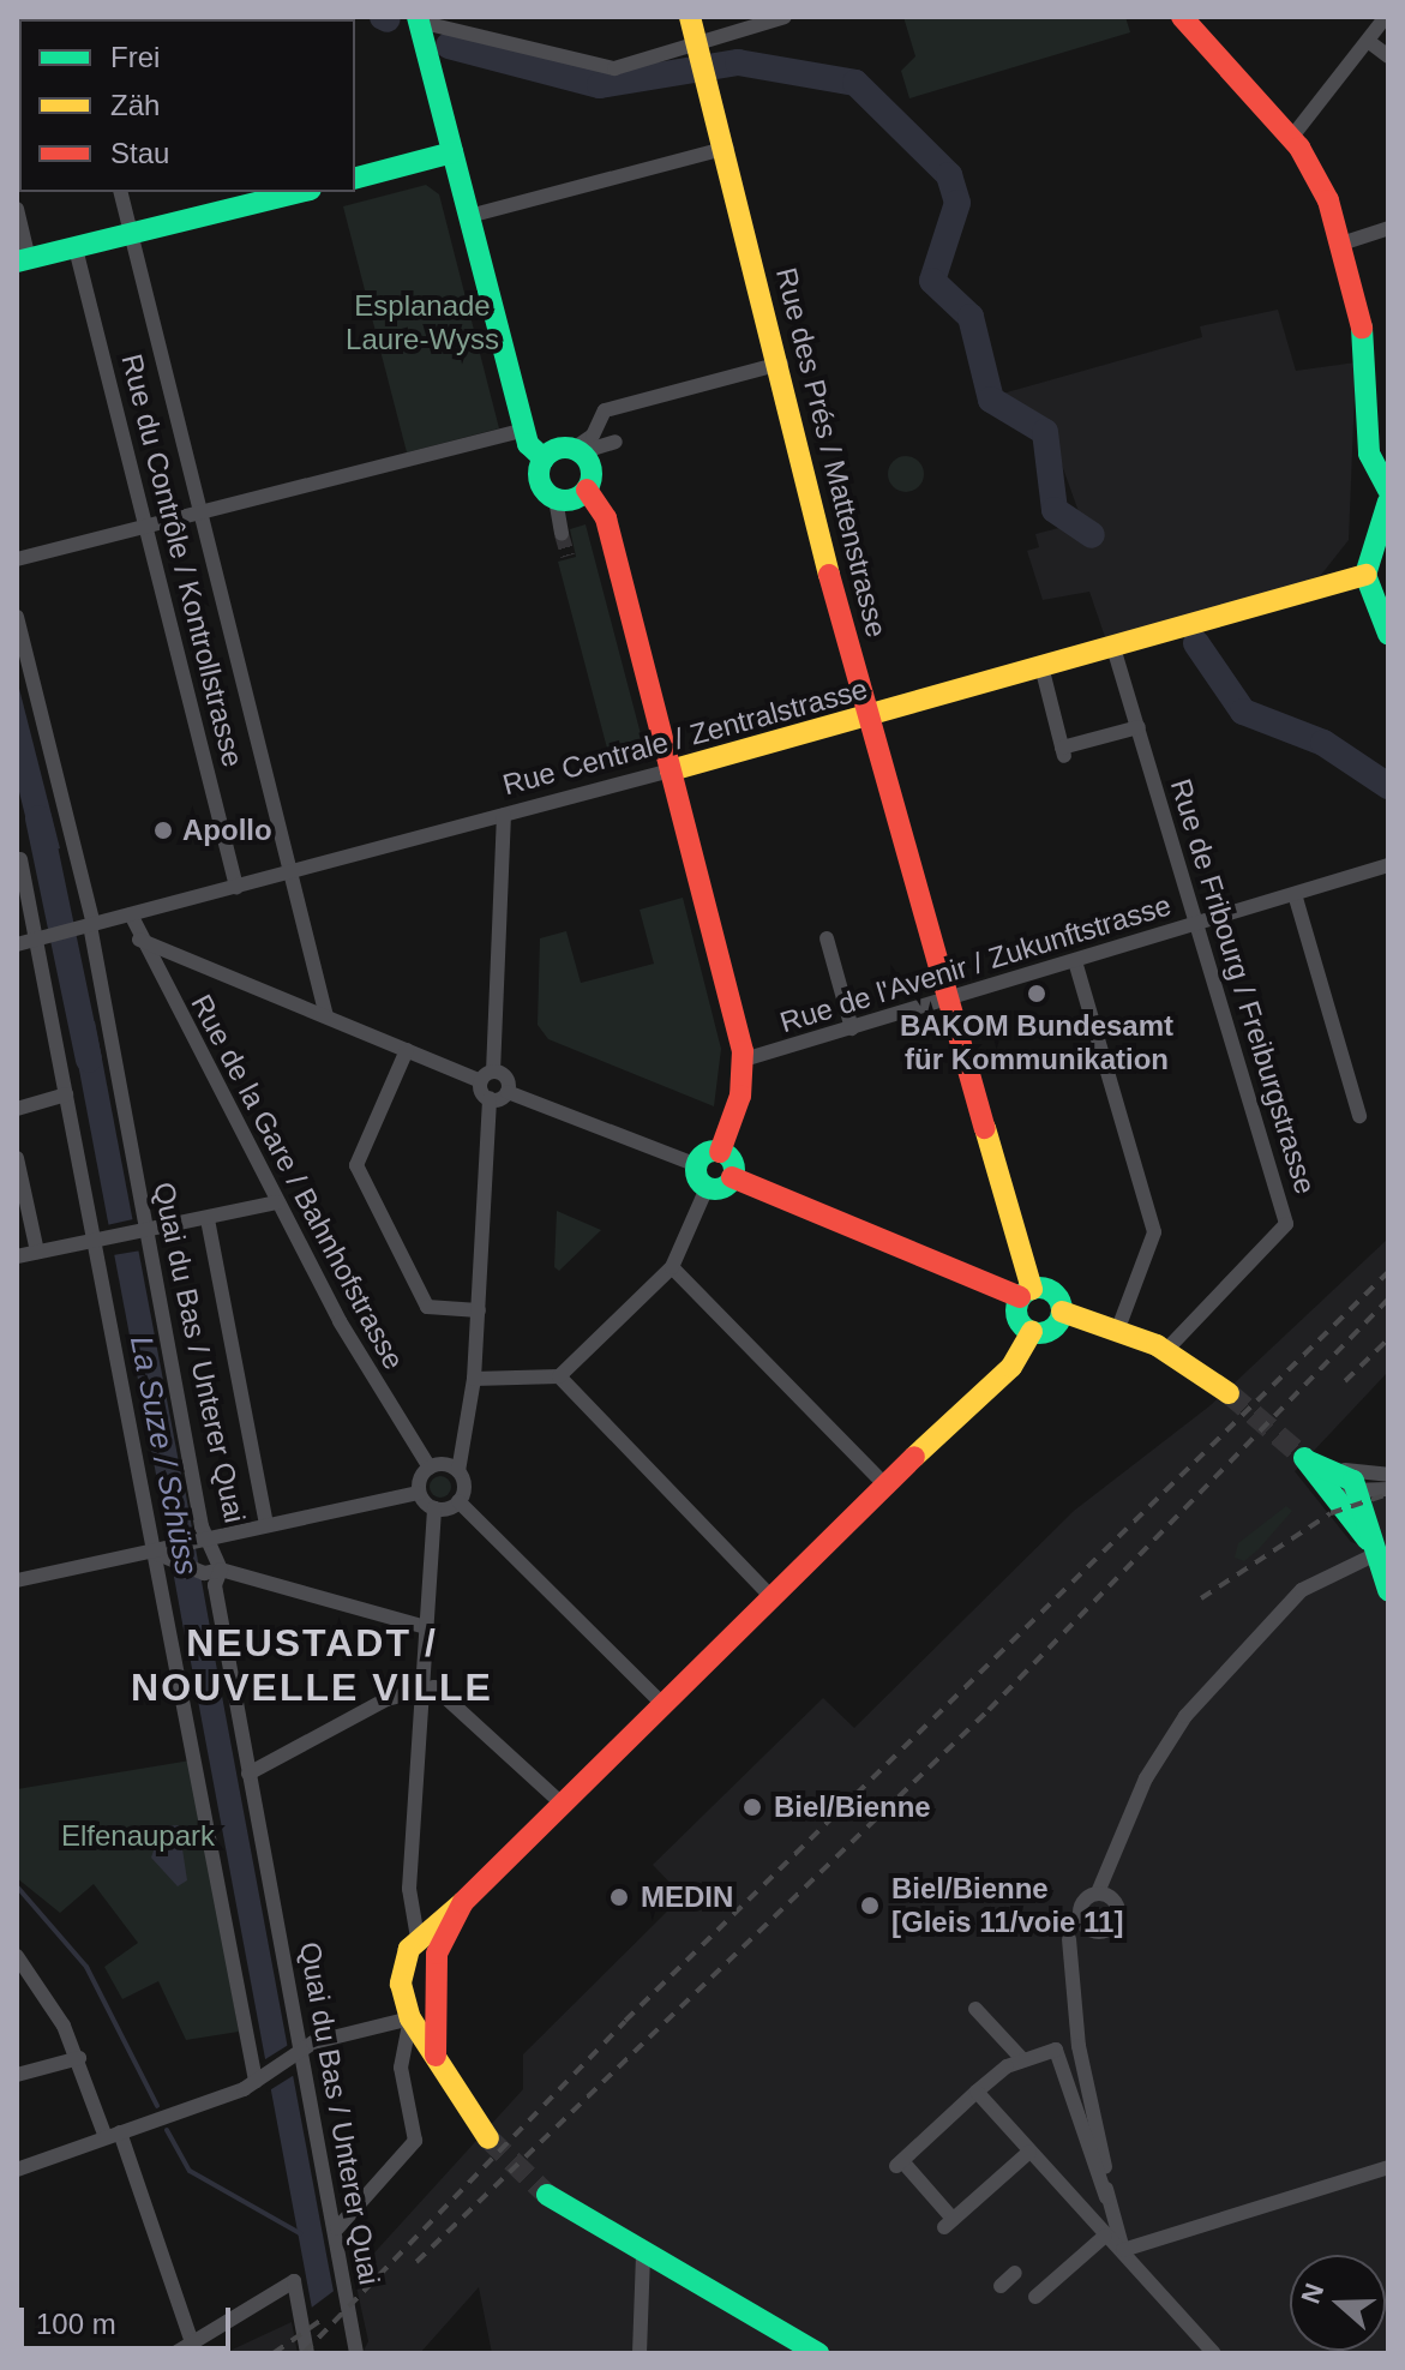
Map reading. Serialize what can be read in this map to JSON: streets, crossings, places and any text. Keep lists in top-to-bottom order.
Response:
{
  "streets": {
    "main road": ["Rue des Prés / Mattenstrasse", "Rue Centrale / Zentralstrasse"],
    "street": [
      "Rue du Contrôle / Kontrollstrasse",
      "Rue de l'Avenir / Zukunftstrasse",
      "Rue de Fribourg / Freiburgstrasse",
      "Rue de la Gare / Bahnhofstrasse",
      "Quai du Bas / Unterer Quai"
    ]
  },
  "crossings": [
    ["Rue des Prés / Mattenstrasse", "Rue Centrale / Zentralstrasse"],
    ["Rue des Prés / Mattenstrasse", "Rue de l'Avenir / Zukunftstrasse"],
    ["Rue du Contrôle / Kontrollstrasse", "Rue Centrale / Zentralstrasse"],
    ["Rue Centrale / Zentralstrasse", "Rue de Fribourg / Freiburgstrasse"],
    ["Rue Centrale / Zentralstrasse", "Rue de la Gare / Bahnhofstrasse"],
    ["Rue Centrale / Zentralstrasse", "Quai du Bas / Unterer Quai"],
    ["Rue de l'Avenir / Zukunftstrasse", "Rue de Fribourg / Freiburgstrasse"]
  ],
  "districts": ["NEUSTADT / NOUVELLE VILLE"],
  "water": ["La Suze / Schüss"],
  "parks": ["Esplanade Laure-Wyss", "Elfenaupark"],
  "places": [
    "Apollo",
    "BAKOM Bundesamt für Kommunikation",
    "Biel/Bienne",
    "MEDIN",
    "Biel/Bienne [Gleis 11/voie 11]"
  ],
  "legend": ["Frei", "Zäh", "Stau"],
  "scale_bar": "100 m",
  "north": "left"
}
